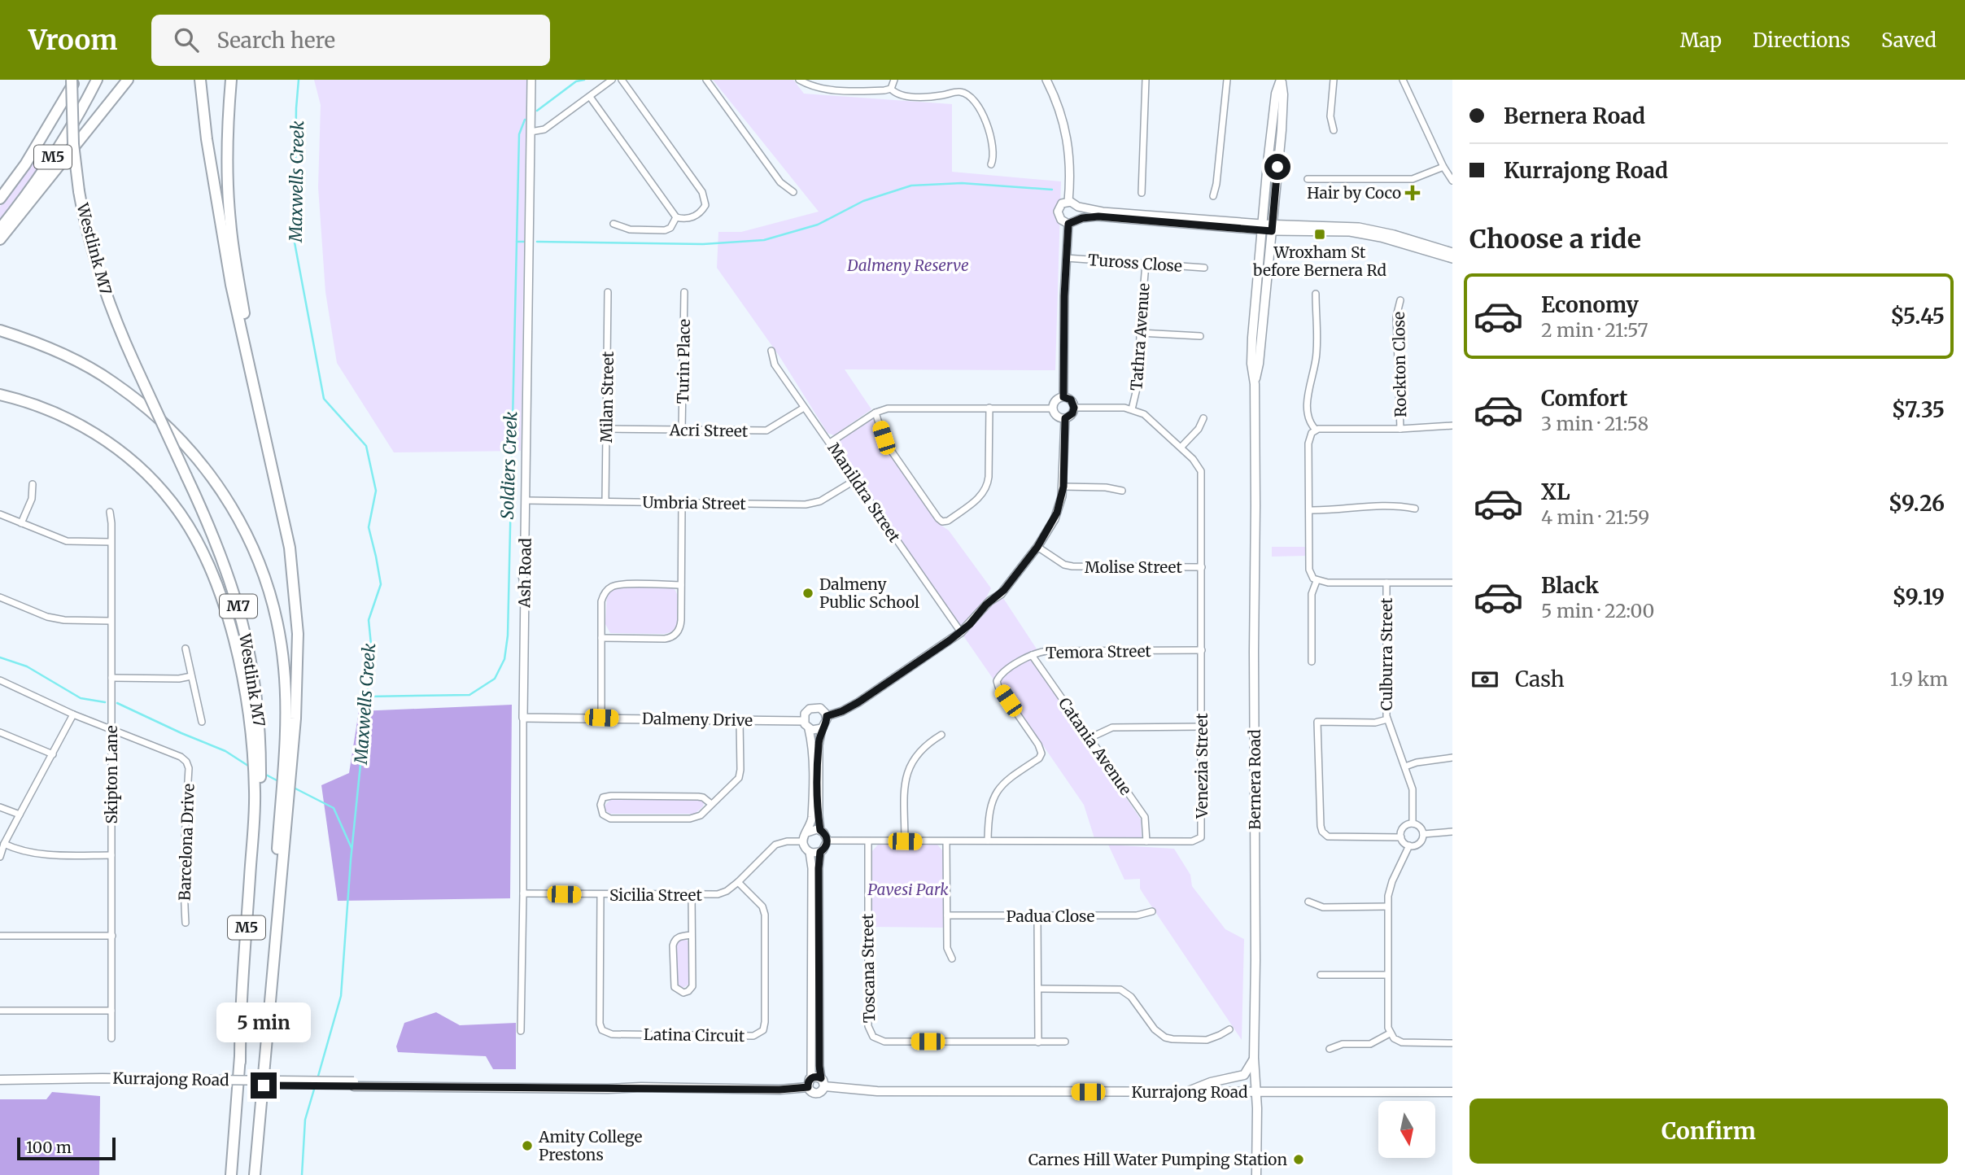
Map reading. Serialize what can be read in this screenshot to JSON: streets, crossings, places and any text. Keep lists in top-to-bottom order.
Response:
{
  "streets": {
    "highway": ["M5", "Westlink M7", "M7"],
    "main road": ["Bernera Road", "Kurrajong Road"],
    "street": [
      "Tuross Close",
      "Tathra Avenue",
      "Turin Place",
      "Rockton Close",
      "Milan Street",
      "Acri Street",
      "Manildra Street",
      "Umbria Street",
      "Molise Street",
      "Ash Road",
      "Temora Street",
      "Culburra Street",
      "Dalmeny Drive",
      "Catania Avenue",
      "Venezia Street",
      "Skipton Lane",
      "Barcelona Drive",
      "Sicilia Street",
      "Padua Close",
      "Toscana Street",
      "Latina Circuit"
    ]
  },
  "crossings": [
    ["M5", "Westlink M7"],
    ["Tuross Close", "Tathra Avenue"],
    ["Tathra Avenue", "Venezia Street"],
    ["Turin Place", "Acri Street"],
    ["Milan Street", "Acri Street"],
    ["Milan Street", "Umbria Street"],
    ["Acri Street", "Manildra Street"],
    ["Manildra Street", "Umbria Street"],
    ["Umbria Street", "Ash Road"],
    ["Molise Street", "Venezia Street"],
    ["Ash Road", "Dalmeny Drive"],
    ["Ash Road", "Sicilia Street"],
    ["Temora Street", "Catania Avenue"],
    ["Temora Street", "Venezia Street"],
    ["Catania Avenue", "Venezia Street"],
    ["Venezia Street", "Sicilia Street"],
    ["Venezia Street", "Toscana Street"],
    ["Skipton Lane", "Barcelona Drive"],
    ["Bernera Road", "Kurrajong Road"],
    ["Sicilia Street", "Latina Circuit"]
  ],
  "water": ["Maxwells Creek", "Soldiers Creek"],
  "parks": ["Dalmeny Reserve", "Pavesi Park"],
  "places": {
    "health": ["Hair by Coco"],
    "transit": ["Wroxham St before Bernera Rd"],
    "other": ["Dalmeny Public School", "Amity College Prestons", "Carnes Hill Water Pumping Station"]
  },
  "scale_bar": "100 m",
  "north": "bottom",
  "page": {
    "header": "Vroom",
    "search": "Search here",
    "nav": ["Map", "Directions", "Saved"],
    "banner": ["Bernera Road", "Kurrajong Road"],
    "heading": "Choose a ride",
    "list": [
      {
        "name": "Economy",
        "note": "2 min · 21:57",
        "value": "$5.45"
      },
      {
        "name": "Comfort",
        "note": "3 min · 21:58",
        "value": "$7.35"
      },
      {
        "name": "XL",
        "note": "4 min · 21:59",
        "value": "$9.26"
      },
      {
        "name": "Black",
        "note": "5 min · 22:00",
        "value": "$9.19"
      }
    ],
    "pay": ["Cash", "1.9 km"],
    "bubble": "5 min",
    "buttons": "Confirm",
    "scale": "100 m"
  }
}
